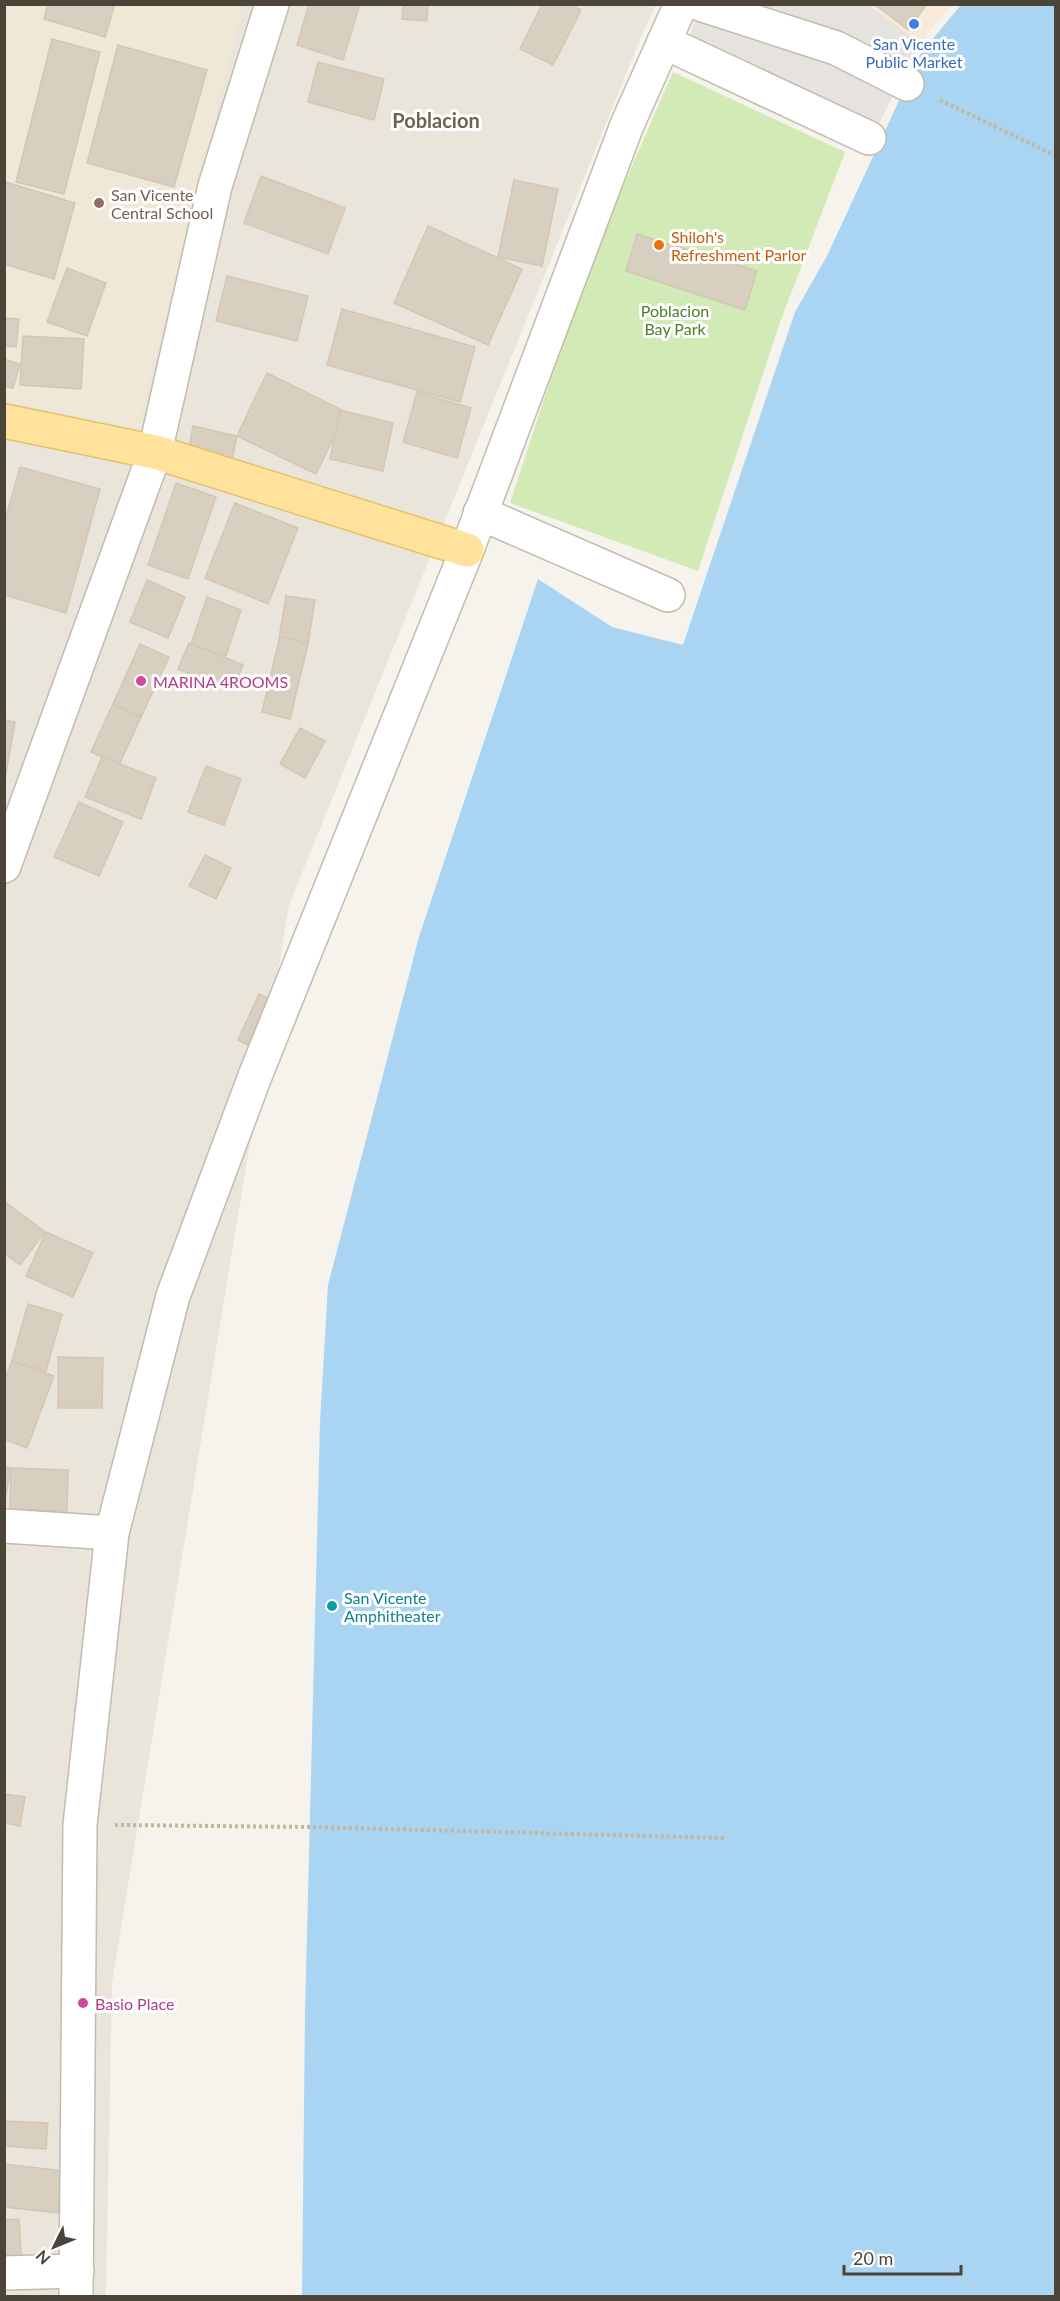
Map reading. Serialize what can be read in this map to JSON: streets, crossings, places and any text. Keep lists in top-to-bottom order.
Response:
{
  "districts": ["Poblacion"],
  "parks": ["Poblacion Bay Park"],
  "places": [
    "San Vicente Public Market",
    "San Vicente Central School",
    "Shiloh's Refreshment Parlor",
    "MARINA 4ROOMS",
    "San Vicente Amphitheater",
    "Basio Place"
  ],
  "scale_bar": "20 m",
  "north": "bottom left"
}
